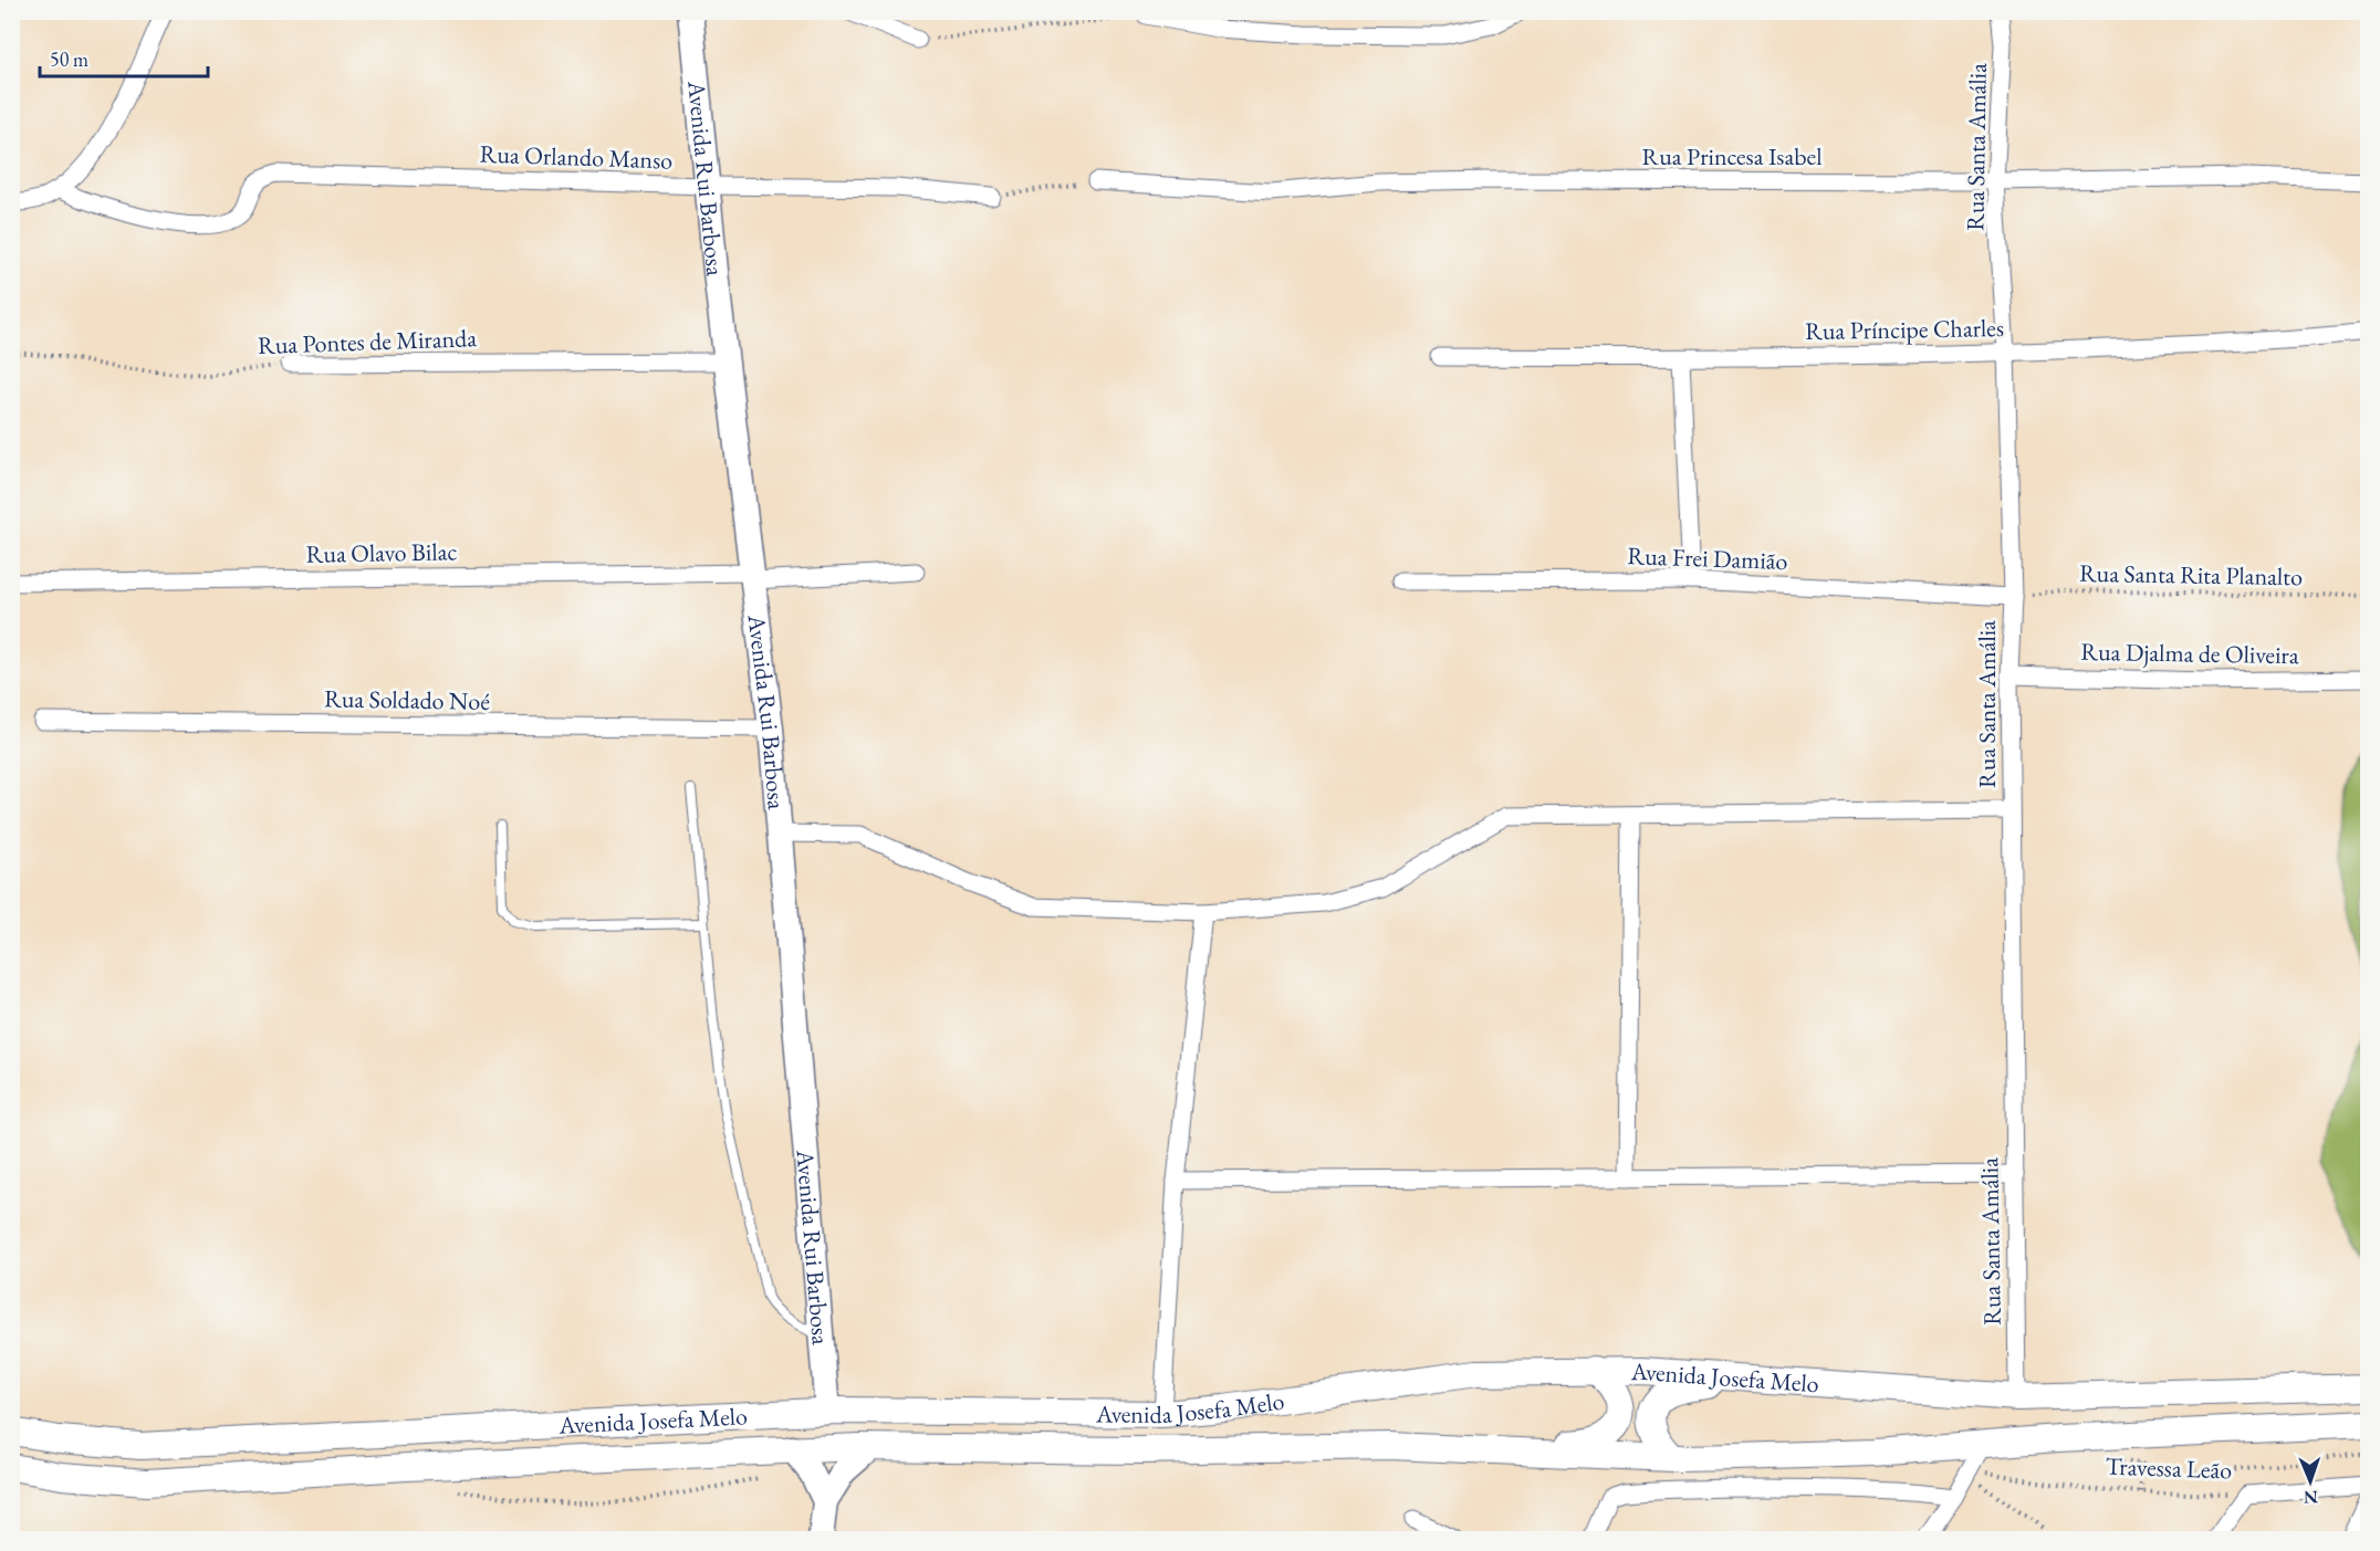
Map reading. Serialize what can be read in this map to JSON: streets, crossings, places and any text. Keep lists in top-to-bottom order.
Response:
{
  "streets": {
    "main road": ["Avenida Josefa Melo"],
    "street": [
      "Rua Santa Amália",
      "Rua Princesa Isabel",
      "Rua Orlando Manso",
      "Avenida Rui Barbosa",
      "Rua Príncipe Charles",
      "Rua Pontes de Miranda",
      "Rua Olavo Bilac",
      "Rua Frei Damião",
      "Rua Djalma de Oliveira",
      "Rua Soldado Noé",
      "Travessa Leão"
    ],
    "path": ["Rua Santa Rita Planalto"]
  },
  "crossings": [
    ["Rua Santa Amália", "Rua Princesa Isabel"],
    ["Rua Santa Amália", "Rua Príncipe Charles"],
    ["Rua Santa Amália", "Rua Frei Damião"],
    ["Rua Santa Amália", "Rua Santa Rita Planalto"],
    ["Rua Santa Amália", "Rua Djalma de Oliveira"],
    ["Rua Santa Amália", "Avenida Josefa Melo"],
    ["Rua Orlando Manso", "Avenida Rui Barbosa"],
    ["Avenida Rui Barbosa", "Rua Pontes de Miranda"],
    ["Avenida Rui Barbosa", "Rua Olavo Bilac"],
    ["Avenida Rui Barbosa", "Rua Soldado Noé"],
    ["Avenida Rui Barbosa", "Avenida Josefa Melo"],
    ["Rua Frei Damião", "Rua Santa Rita Planalto"]
  ],
  "scale_bar": "50 m",
  "north": "bottom"
}
